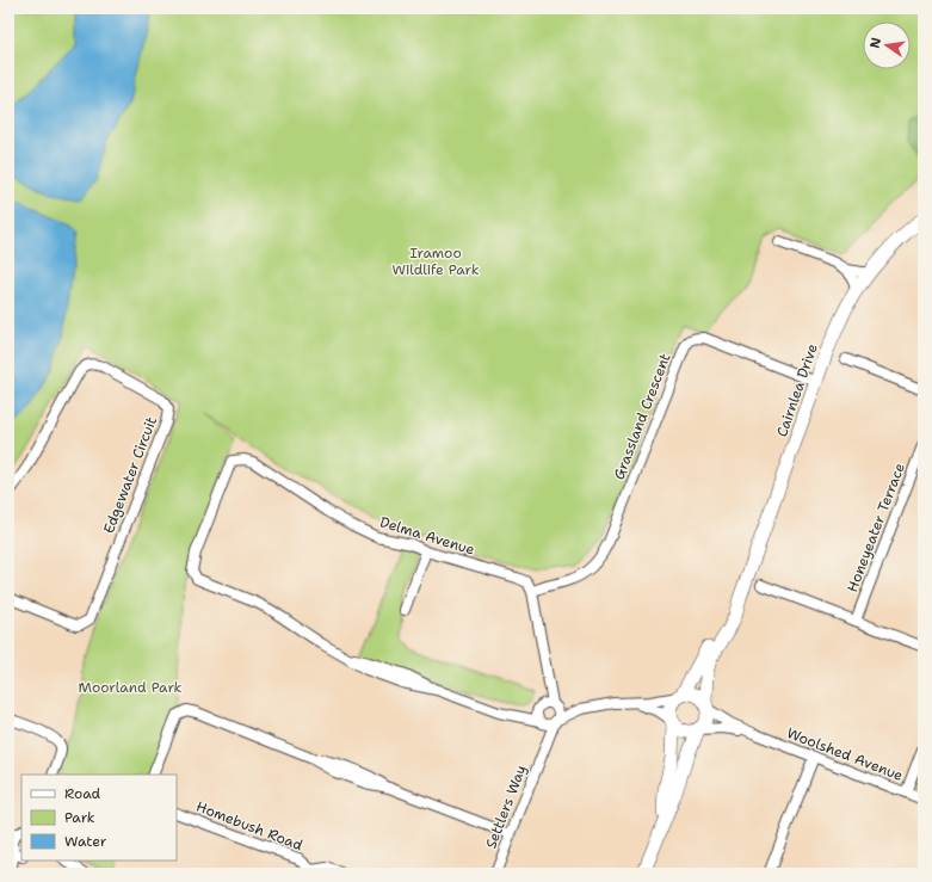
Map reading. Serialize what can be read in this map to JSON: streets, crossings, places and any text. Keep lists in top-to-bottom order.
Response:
{
  "streets": {
    "street": [
      "Cairnlea Drive",
      "Grassland Crescent",
      "Edgewater Circuit",
      "Honeyeater Terrace",
      "Delma Avenue",
      "Woolshed Avenue",
      "Settlers Way",
      "Homebush Road"
    ]
  },
  "crossings": [
    ["Cairnlea Drive", "Grassland Crescent"],
    ["Cairnlea Drive", "Woolshed Avenue"],
    ["Grassland Crescent", "Delma Avenue"]
  ],
  "parks": ["Iramoo Wildlife Park", "Moorland Park"],
  "legend": ["Road", "Park", "Water"],
  "north": "left"
}
